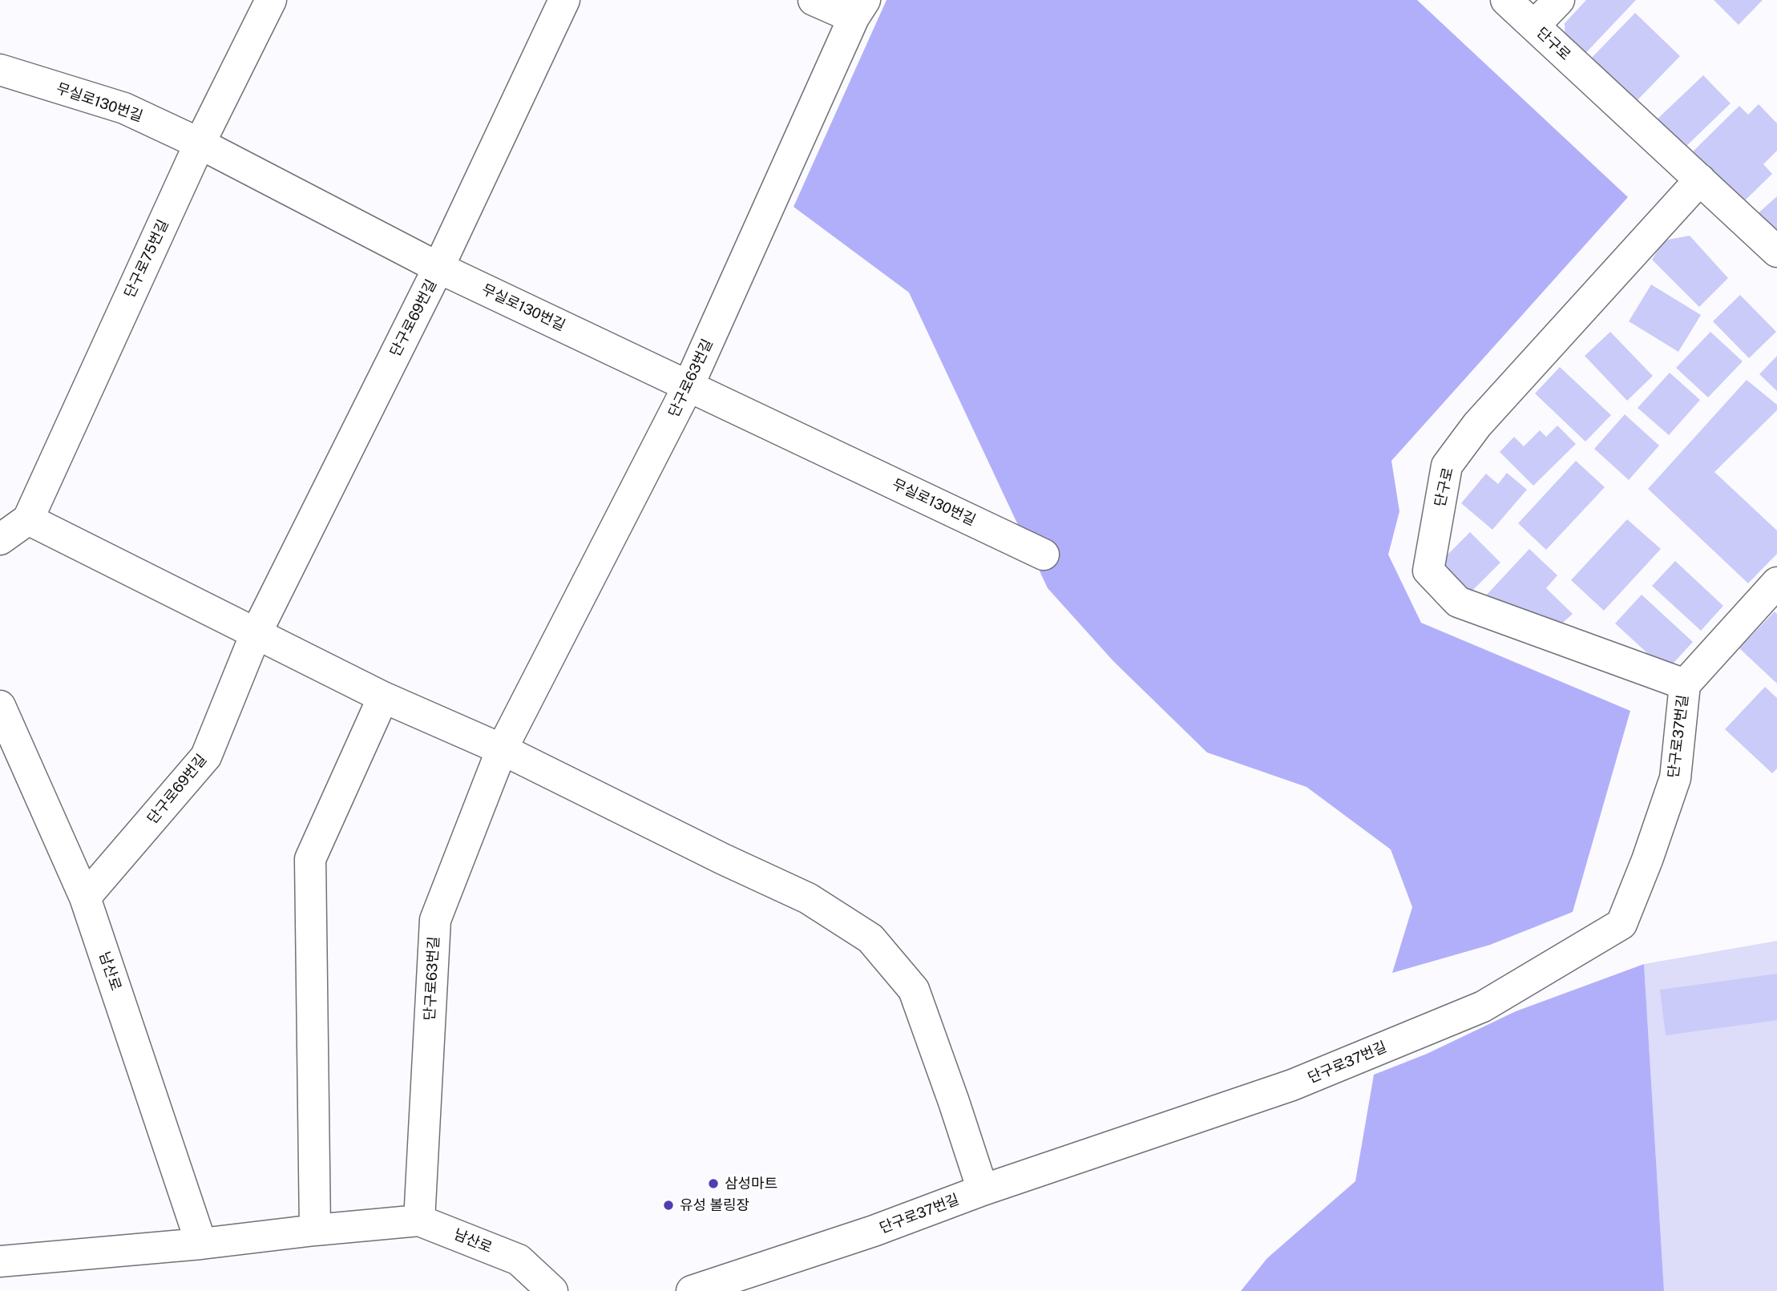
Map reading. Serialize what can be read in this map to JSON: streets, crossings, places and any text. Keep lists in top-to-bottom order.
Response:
{
  "streets": {
    "street": [
      "단구로",
      "무실로130번길",
      "단구로75번길",
      "단구로69번길",
      "단구로63번길",
      "단구로37번길",
      "남산로"
    ]
  },
  "crossings": [
    ["단구로", "단구로37번길"],
    ["무실로130번길", "단구로75번길"],
    ["무실로130번길", "단구로69번길"],
    ["무실로130번길", "단구로63번길"],
    ["단구로69번길", "남산로"],
    ["단구로63번길", "남산로"]
  ],
  "places": ["삼성마트", "유성 볼링장"]
}
